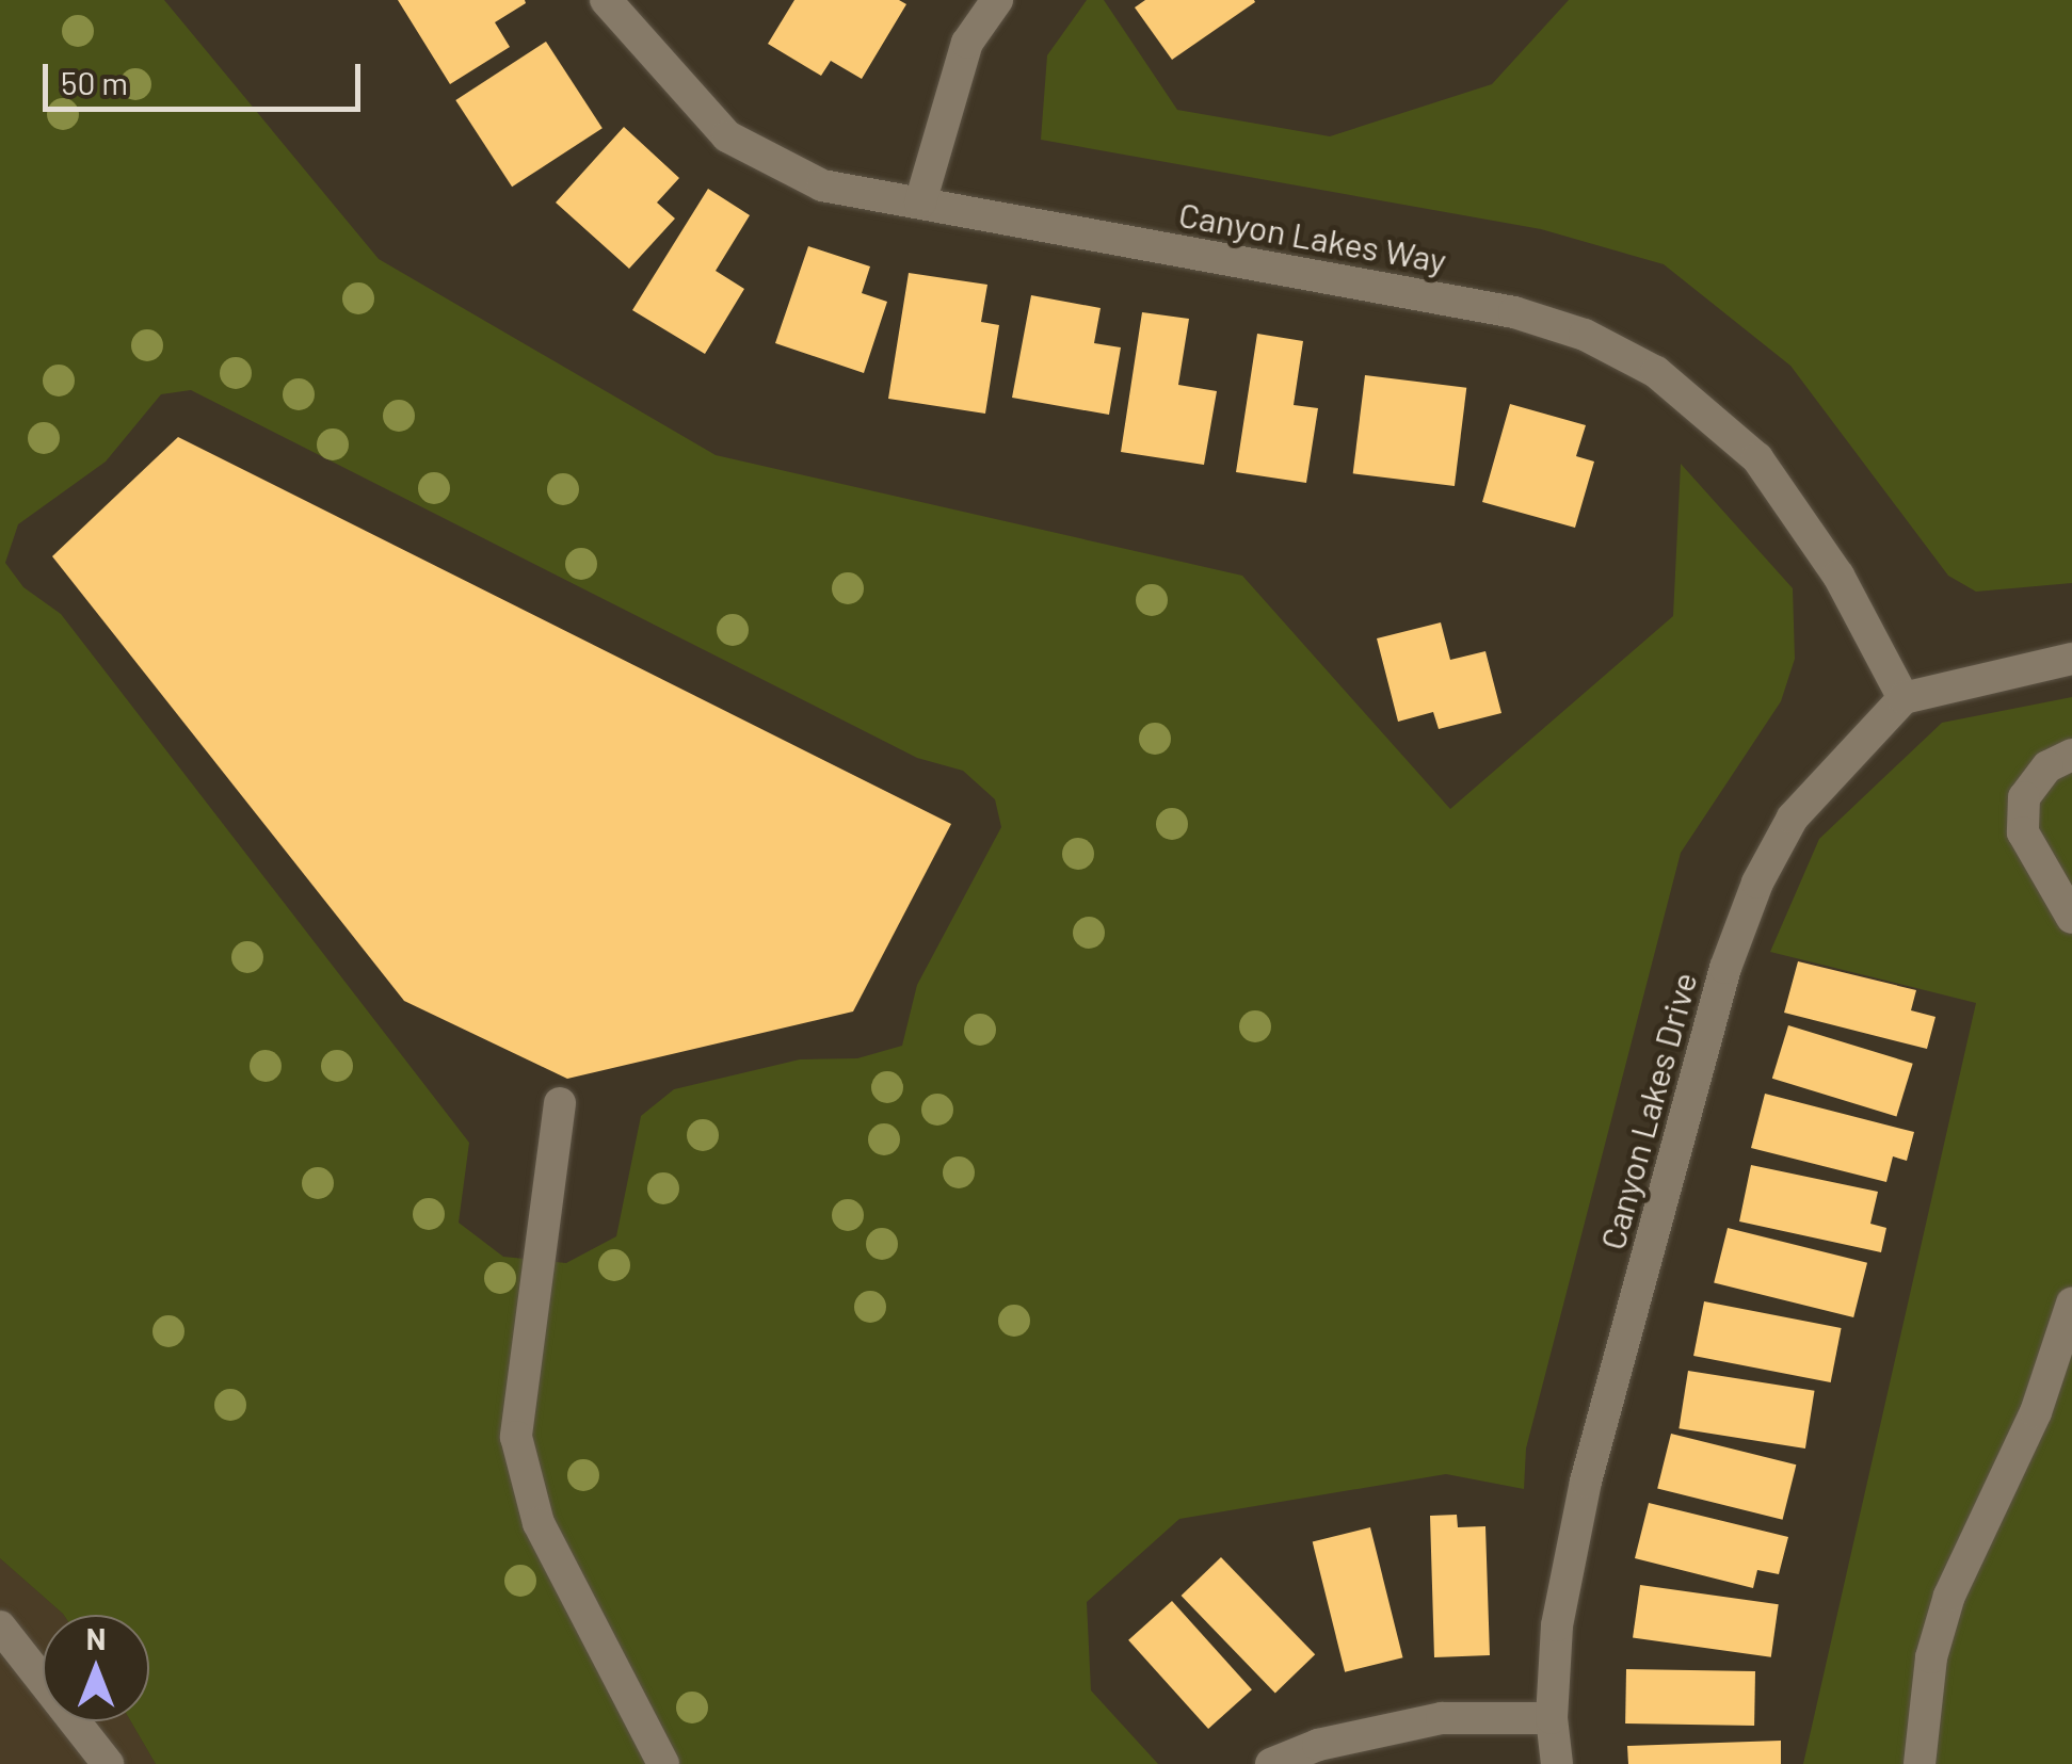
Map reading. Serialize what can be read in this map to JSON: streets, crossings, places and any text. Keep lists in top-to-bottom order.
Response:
{
  "streets": {
    "street": ["Canyon Lakes Way", "Canyon Lakes Drive"]
  },
  "crossings": [
    ["Canyon Lakes Way", "Canyon Lakes Drive"]
  ],
  "scale_bar": "50 m",
  "north": "top"
}
